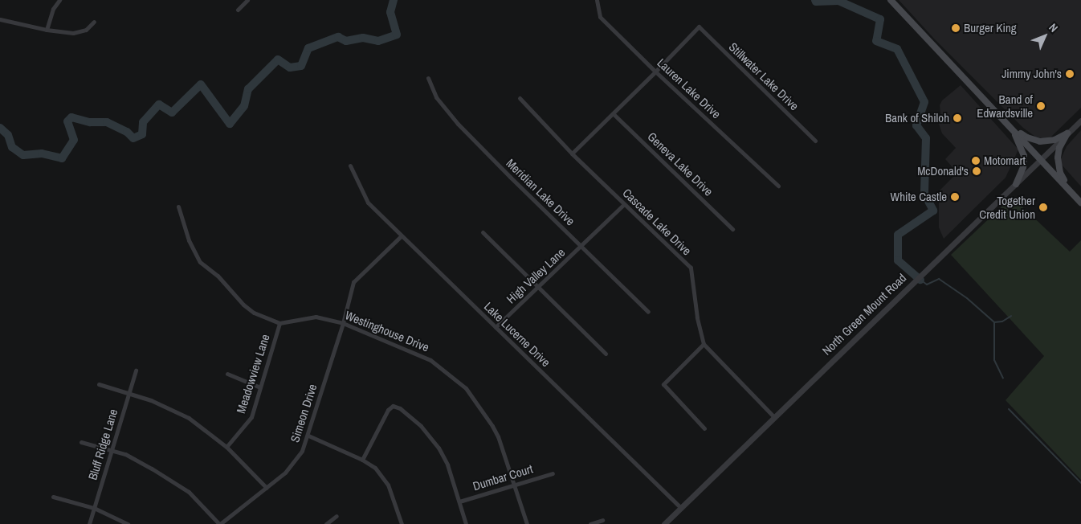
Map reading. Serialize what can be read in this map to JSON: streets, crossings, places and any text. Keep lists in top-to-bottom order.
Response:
{
  "streets": {
    "street": [
      "Stillwater Lake Drive",
      "Lauren Lake Drive",
      "Geneva Lake Drive",
      "Meridian Lake Drive",
      "Cascade Lake Drive",
      "High Valley Lane",
      "North Green Mount Road",
      "Westinghouse Drive",
      "Lake Lucerne Drive",
      "Meadowview Lane",
      "Simeon Drive",
      "Bluff Ridge Lane",
      "Dumbar Court"
    ]
  },
  "crossings": [
    ["Stillwater Lake Drive", "Lauren Lake Drive"],
    ["Meridian Lake Drive", "High Valley Lane"],
    ["Cascade Lake Drive", "High Valley Lane"],
    ["High Valley Lane", "Lake Lucerne Drive"],
    ["North Green Mount Road", "Lake Lucerne Drive"],
    ["Westinghouse Drive", "Meadowview Lane"],
    ["Westinghouse Drive", "Simeon Drive"],
    ["Westinghouse Drive", "Dumbar Court"],
    ["Lake Lucerne Drive", "Simeon Drive"]
  ],
  "places": [
    "Burger King",
    "Jimmy John's",
    "Band of Edwardsville",
    "Bank of Shiloh",
    "Motomart",
    "McDonald's",
    "White Castle",
    "Together Credit Union"
  ],
  "north": "top right"
}
